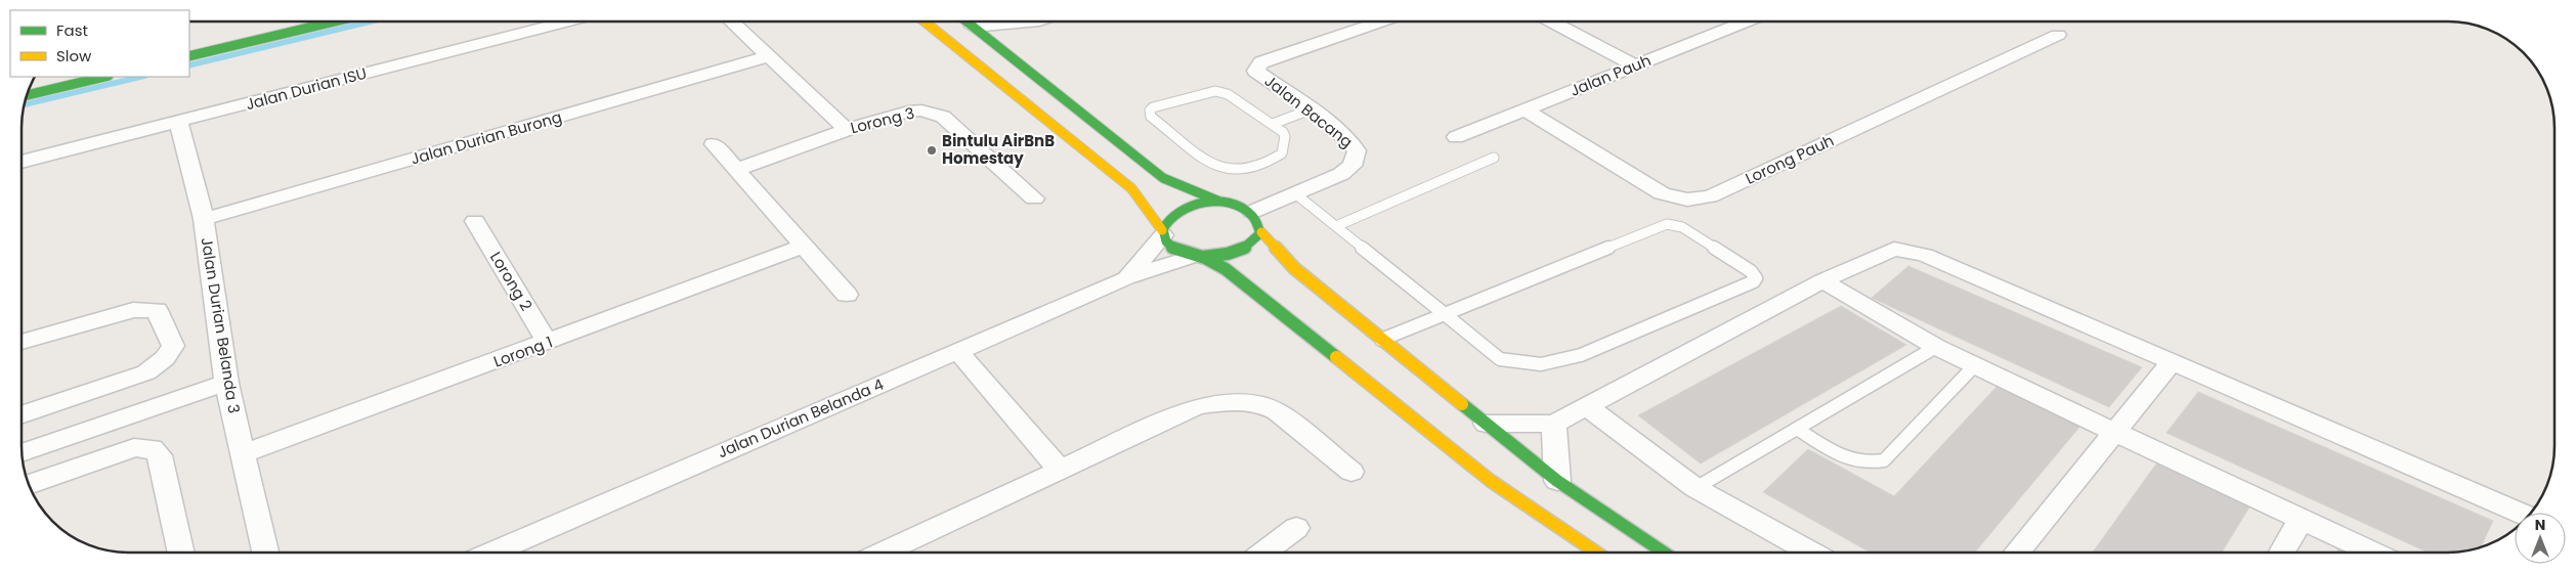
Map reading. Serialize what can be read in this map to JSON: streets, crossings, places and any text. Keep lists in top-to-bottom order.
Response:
{
  "streets": {
    "street": [
      "Jalan Pauh",
      "Jalan Durian ISU",
      "Jalan Bacang",
      "Lorong 3",
      "Jalan Durian Burong",
      "Lorong Pauh",
      "Lorong 2",
      "Jalan Durian Belanda 3",
      "Lorong 1",
      "Jalan Durian Belanda 4"
    ]
  },
  "crossings": [
    ["Jalan Pauh", "Lorong Pauh"],
    ["Jalan Durian ISU", "Jalan Durian Belanda 3"],
    ["Jalan Bacang", "Jalan Durian Belanda 4"],
    ["Jalan Durian Burong", "Jalan Durian Belanda 3"],
    ["Lorong 2", "Lorong 1"],
    ["Jalan Durian Belanda 3", "Lorong 1"]
  ],
  "places": ["Bintulu AirBnB Homestay"],
  "legend": ["Fast", "Slow"],
  "north": "top"
}
